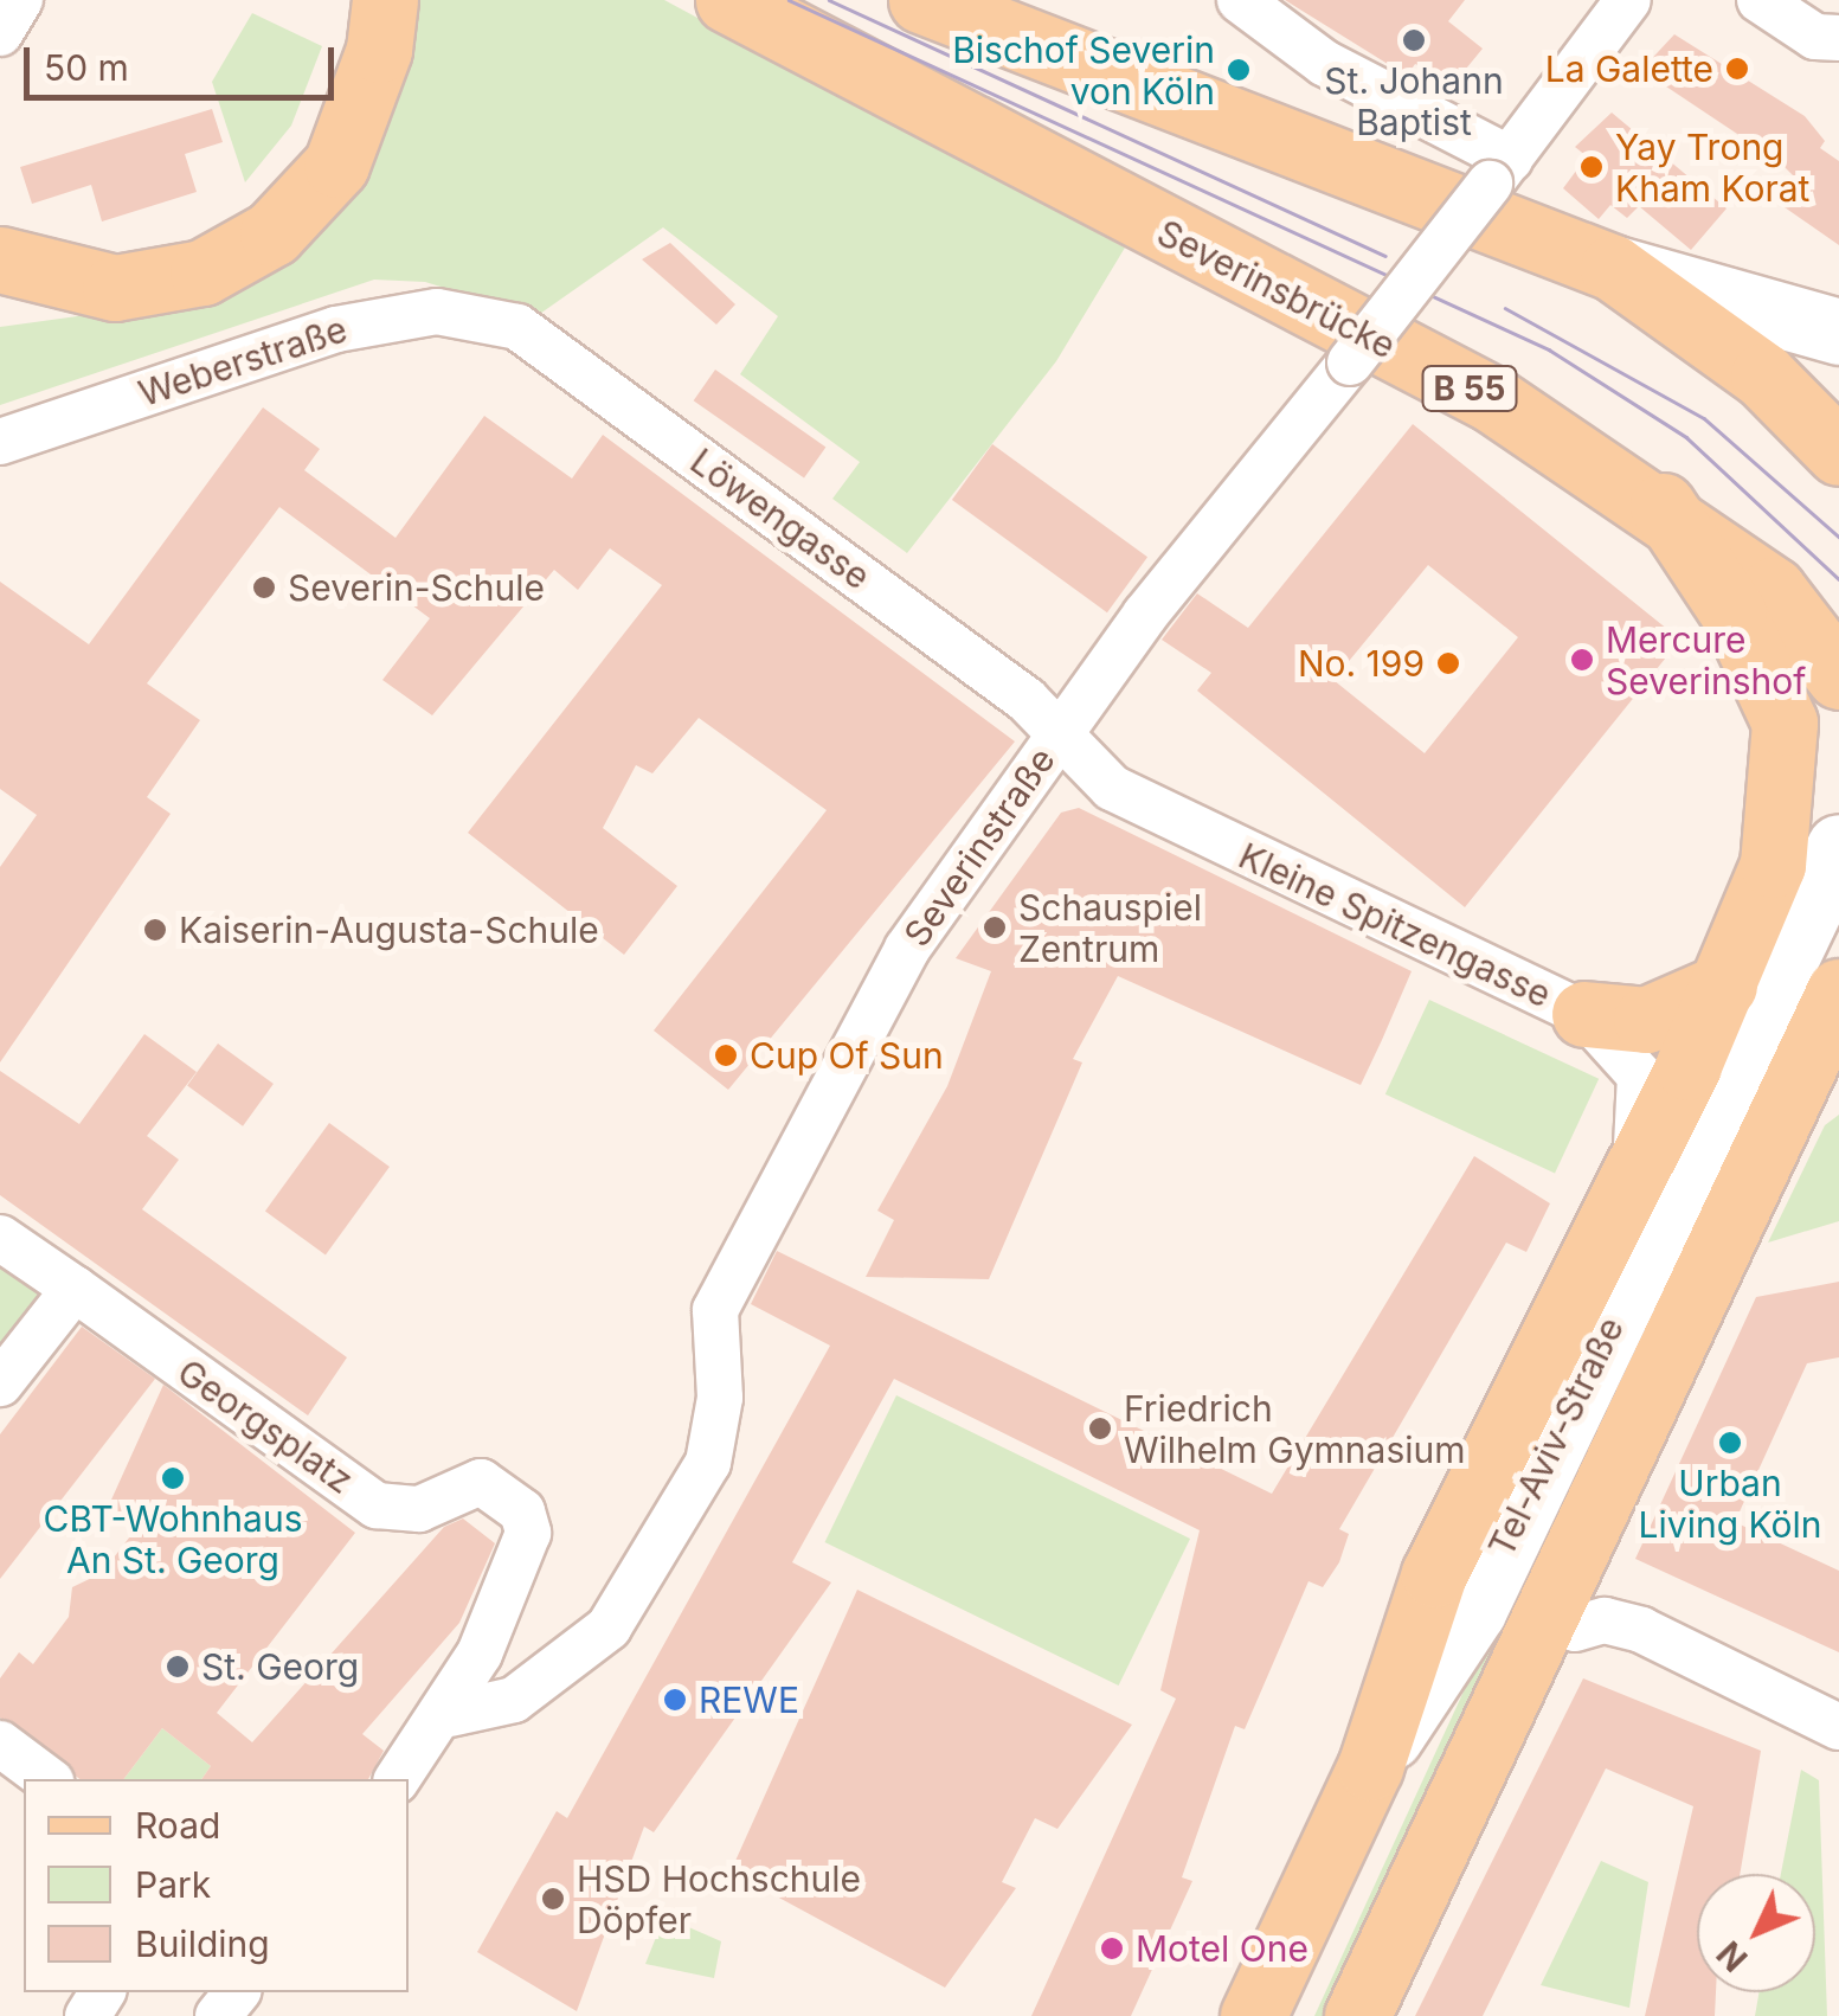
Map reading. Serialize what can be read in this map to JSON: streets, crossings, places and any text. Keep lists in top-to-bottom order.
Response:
{
  "streets": {
    "main road": ["Severinsbrücke", "B 55", "Tel-Aviv-Straße"],
    "street": [
      "Weberstraße",
      "Löwengasse",
      "Severinstraße",
      "Kleine Spitzengasse",
      "Georgsplatz"
    ]
  },
  "crossings": [
    ["Weberstraße", "Löwengasse"],
    ["Löwengasse", "Severinstraße"],
    ["Löwengasse", "Kleine Spitzengasse"],
    ["Severinstraße", "Kleine Spitzengasse"],
    ["Severinstraße", "Georgsplatz"]
  ],
  "places": [
    "St. Johann Baptist",
    "La Galette",
    "Bischof Severin von Köln",
    "Yay Trong Kham Korat",
    "Severin-Schule",
    "Mercure Severinshof",
    "No. 199",
    "Schauspiel Zentrum",
    "Kaiserin-Augusta-Schule",
    "Cup Of Sun",
    "Friedrich Wilhelm Gymnasium",
    "Urban Living Köln",
    "CBT-Wohnhaus An St. Georg",
    "St. Georg",
    "REWE",
    "HSD Hochschule Döpfer",
    "Motel One"
  ],
  "legend": ["Road", "Park", "Building"],
  "scale_bar": "50 m",
  "north": "bottom left"
}
